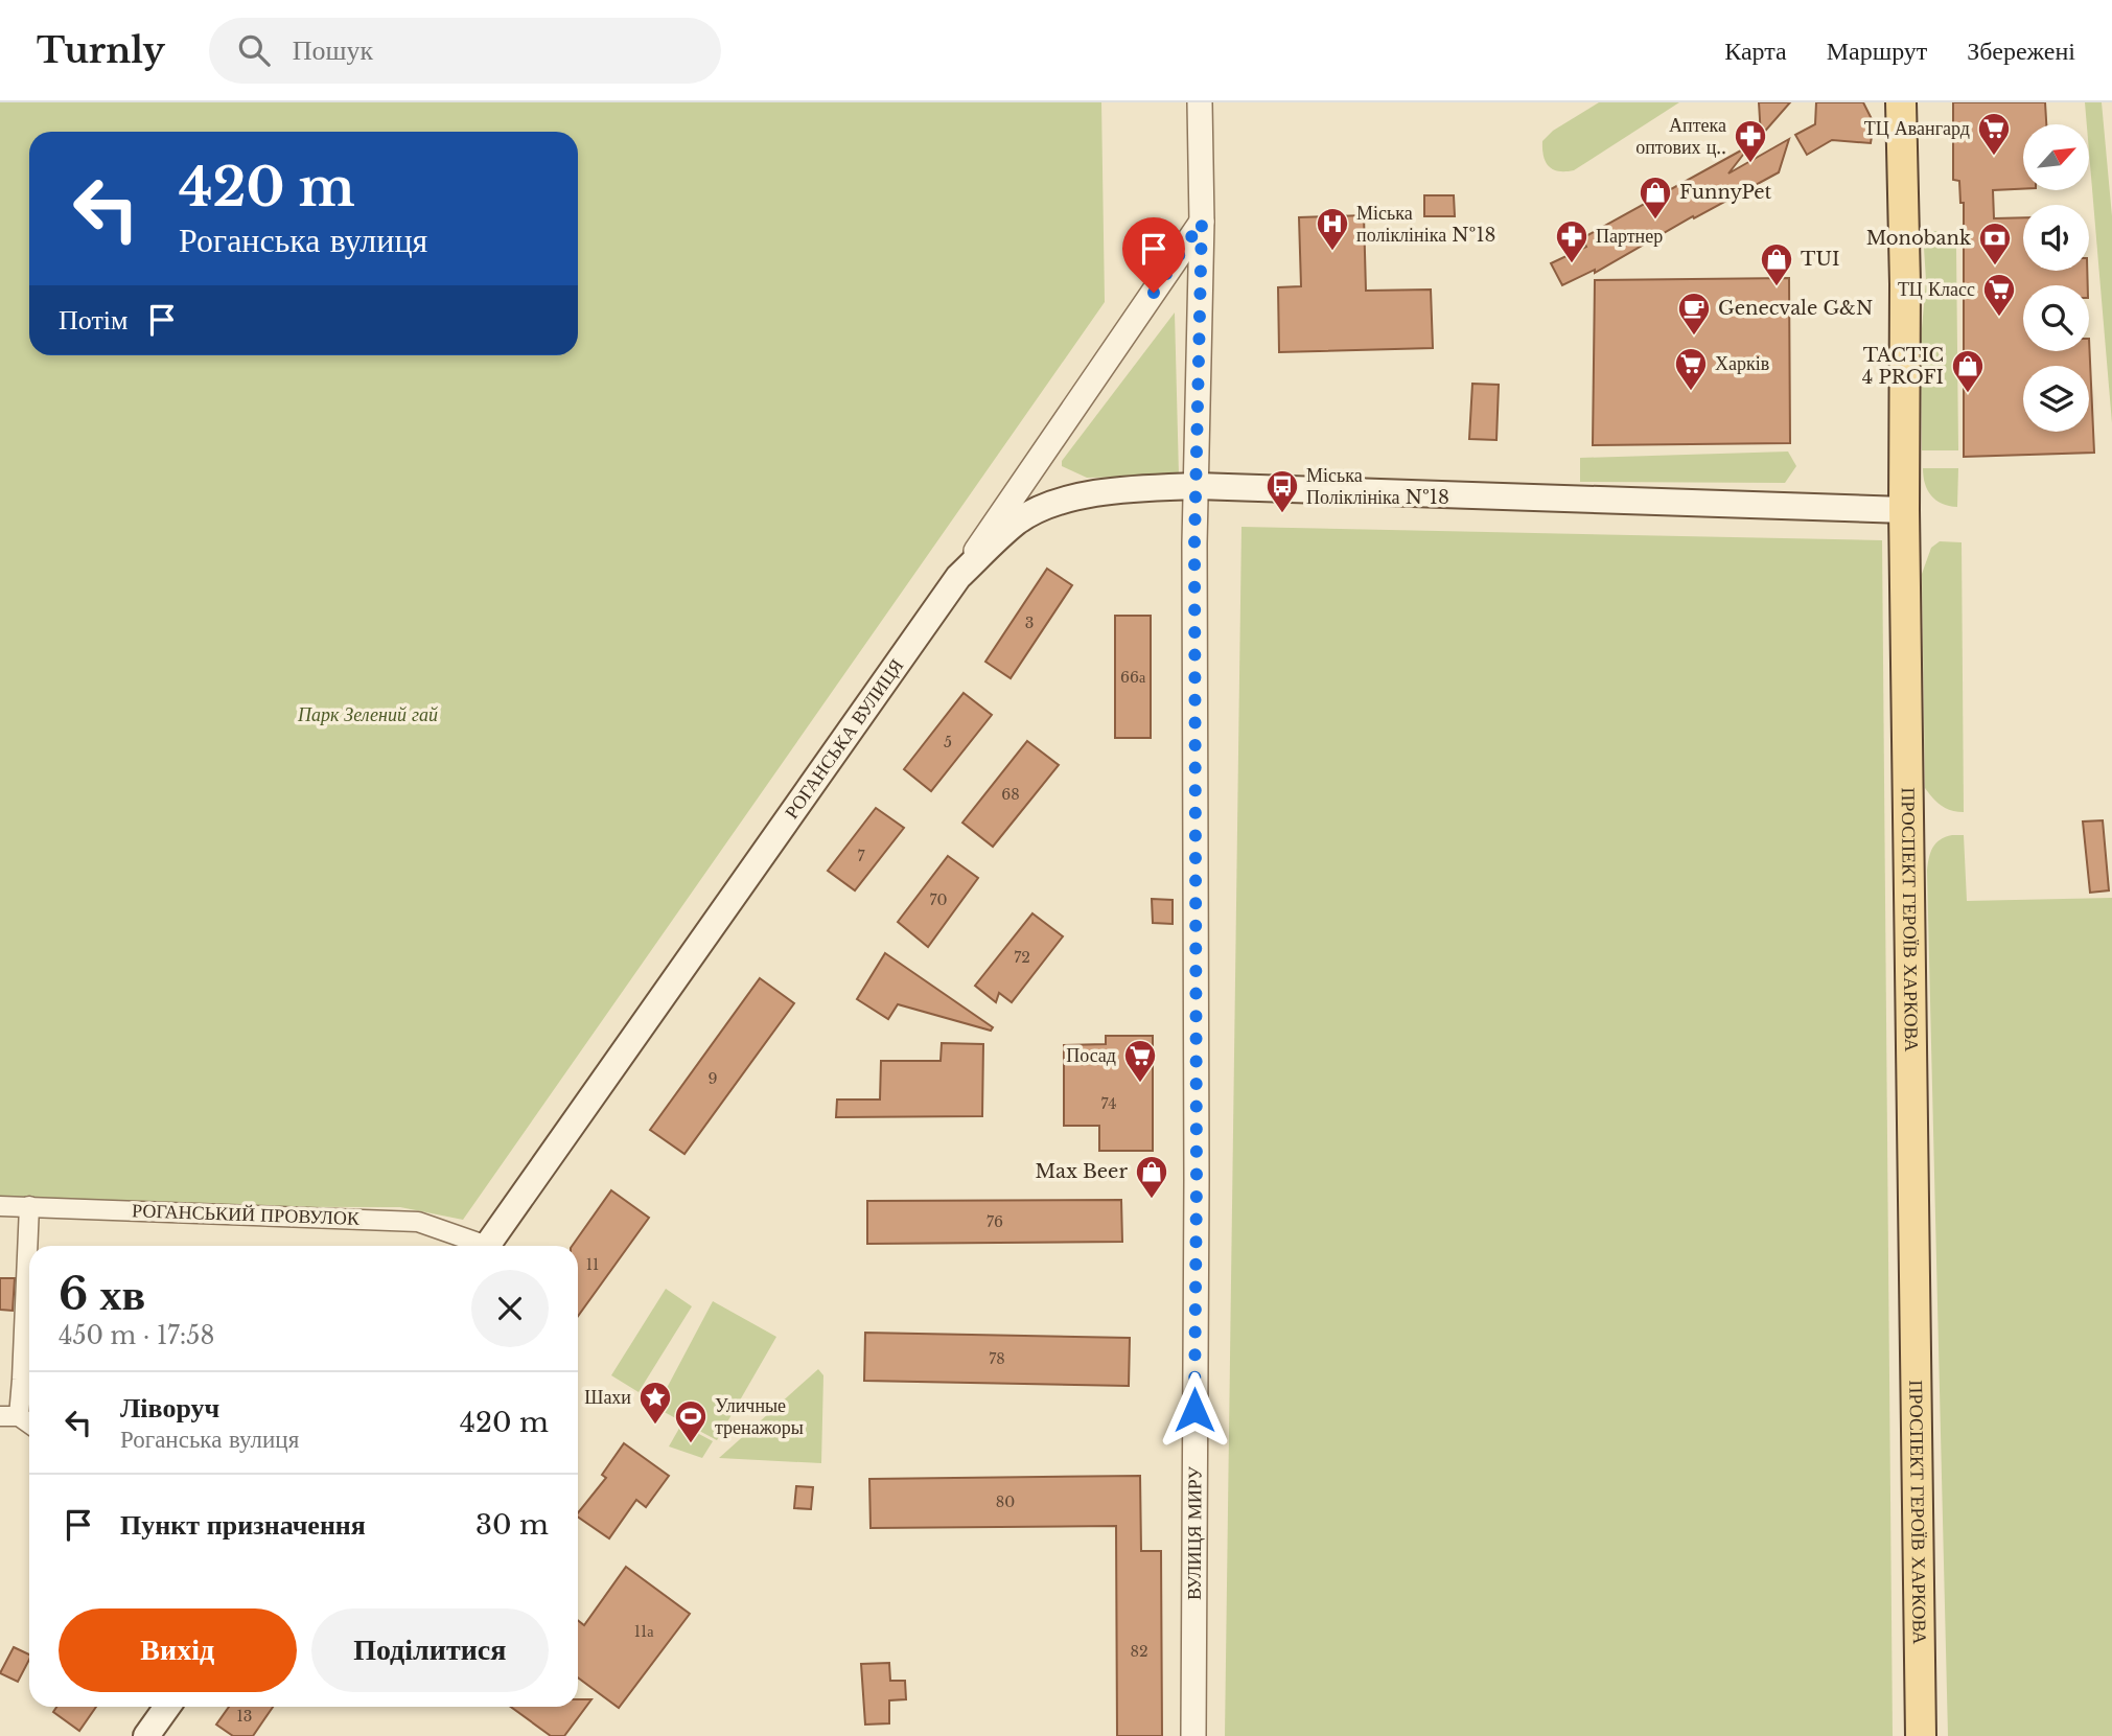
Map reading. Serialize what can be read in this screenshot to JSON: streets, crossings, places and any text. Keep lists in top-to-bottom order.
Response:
{
  "streets": {
    "main road": ["РОГАНСЬКА ВУЛИЦЯ", "ПРОСПЕКТ ГЕРОЇВ ХАРКОВА"],
    "street": ["РОГАНСЬКИЙ ПРОВУЛОК", "ВУЛИЦЯ МИРУ"]
  },
  "crossings": [
    ["РОГАНСЬКА ВУЛИЦЯ", "ВУЛИЦЯ МИРУ"]
  ],
  "parks": ["Парк Зелений гай"],
  "places": {
    "supermarket": [
      "ТЦ Авангард",
      "ТЦ Класс",
      "Харків",
      "Посад"
    ],
    "pharmacy": ["Аптека оптових ц‥", "Партнер"],
    "shop": [
      "FunnyPet",
      "TUI",
      "TACTIC 4 PROFI",
      "Max Beer"
    ],
    "hospital": ["Міська поліклініка №18"],
    "bank": ["Monobank"],
    "cafe": ["Genecvale G&N"],
    "bus stop": ["Міська Поліклініка №18"],
    "place": ["Шахи"],
    "sports": ["Уличные тренажоры"]
  },
  "house_numbers": [
    "3",
    "66а",
    "5",
    "68",
    "7",
    "70",
    "72",
    "9",
    "74",
    "76",
    "11",
    "78",
    "80",
    "11а",
    "82",
    "13"
  ],
  "north": "top right",
  "page": {
    "header": "Turnly",
    "search": "Пошук",
    "nav": ["Карта", "Маршрут", "Збережені"],
    "turn": ["420 m", "Роганська вулиця"],
    "then": "Потім",
    "heading": ["6 хв", "450 m · 17:58"],
    "list": [
      {
        "name": "Ліворуч",
        "note": "Роганська вулиця",
        "value": "420 m"
      },
      {
        "name": "Пункт призначення",
        "value": "30 m"
      }
    ],
    "buttons": ["Вихід", "Поділитися"]
  }
}
